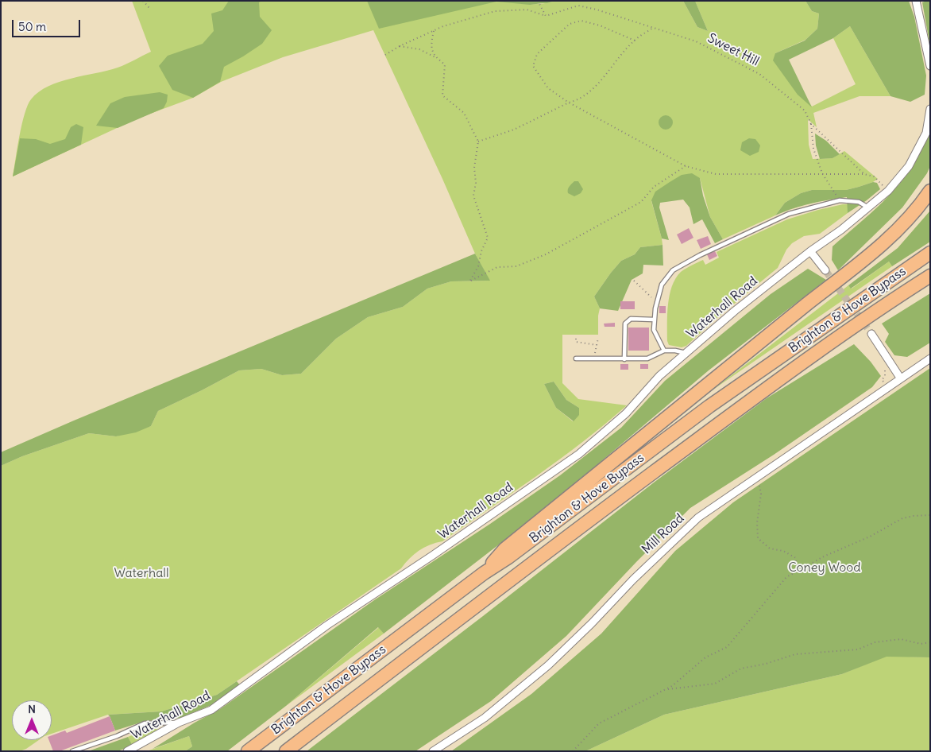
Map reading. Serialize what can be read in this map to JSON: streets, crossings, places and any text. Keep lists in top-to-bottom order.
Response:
{
  "streets": {
    "highway": ["Brighton & Hove Bypass"],
    "street": ["Waterhall Road", "Mill Road"],
    "path": ["Sweet Hill"]
  },
  "crossings": [
    ["Sweet Hill", "Waterhall Road"]
  ],
  "parks": ["Coney Wood", "Waterhall"],
  "scale_bar": "50 m",
  "north": "top"
}
